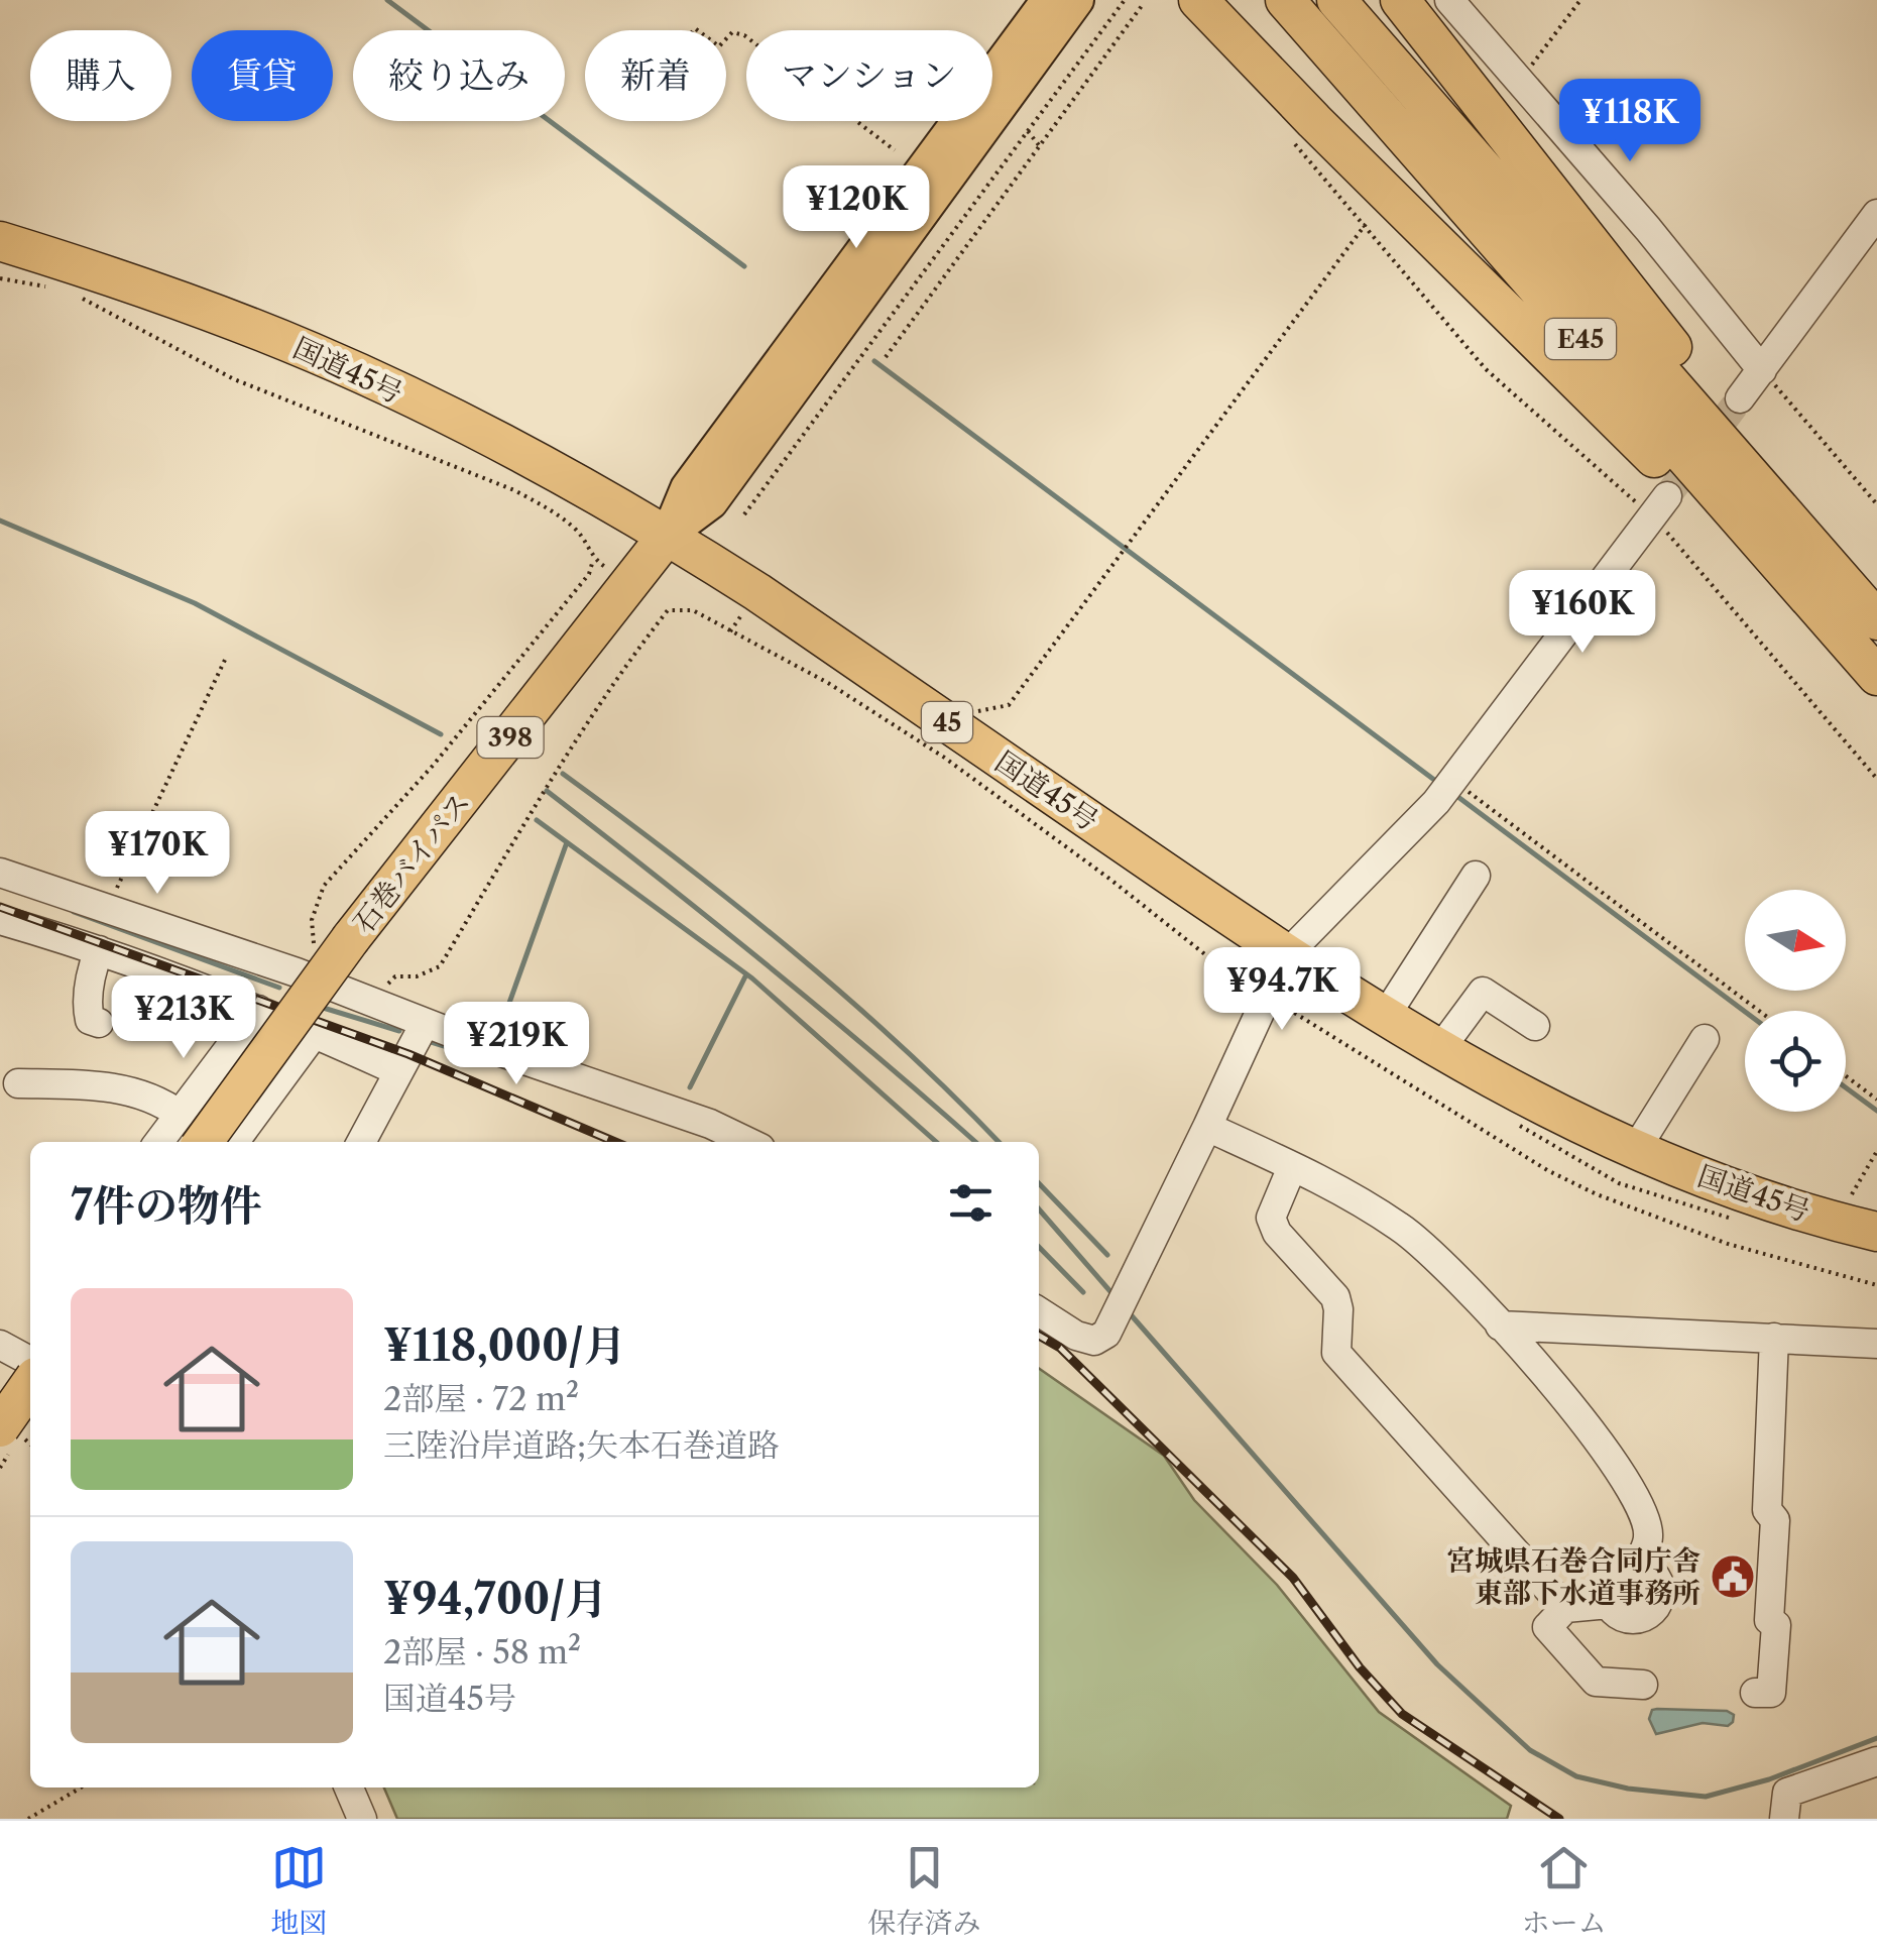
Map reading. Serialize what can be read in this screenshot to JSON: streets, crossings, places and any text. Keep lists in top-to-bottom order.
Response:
{
  "streets": {
    "highway": [
      "E45",
      "国道45号",
      "45",
      "398",
      "石巻バイパス"
    ]
  },
  "crossings": [
    ["国道45号", "石巻バイパス"]
  ],
  "places": {
    "public building": ["宮城県石巻合同庁舎 東部下水道事務所"]
  },
  "north": "right",
  "page": {
    "chip": [
      "購入",
      "賃貸",
      "絞り込み",
      "新着",
      "マンション"
    ],
    "price": [
      "¥118K",
      "¥120K",
      "¥160K",
      "¥170K",
      "¥94.7K",
      "¥213K",
      "¥219K"
    ],
    "heading": "7件の物件",
    "list": [
      {
        "name": "¥118,000/月",
        "note": "2部屋 · 72 m² · 三陸沿岸道路;矢本石巻道路"
      },
      {
        "name": "¥94,700/月",
        "note": "2部屋 · 58 m² · 国道45号"
      }
    ],
    "tabs": ["地図", "保存済み", "ホーム"]
  }
}
